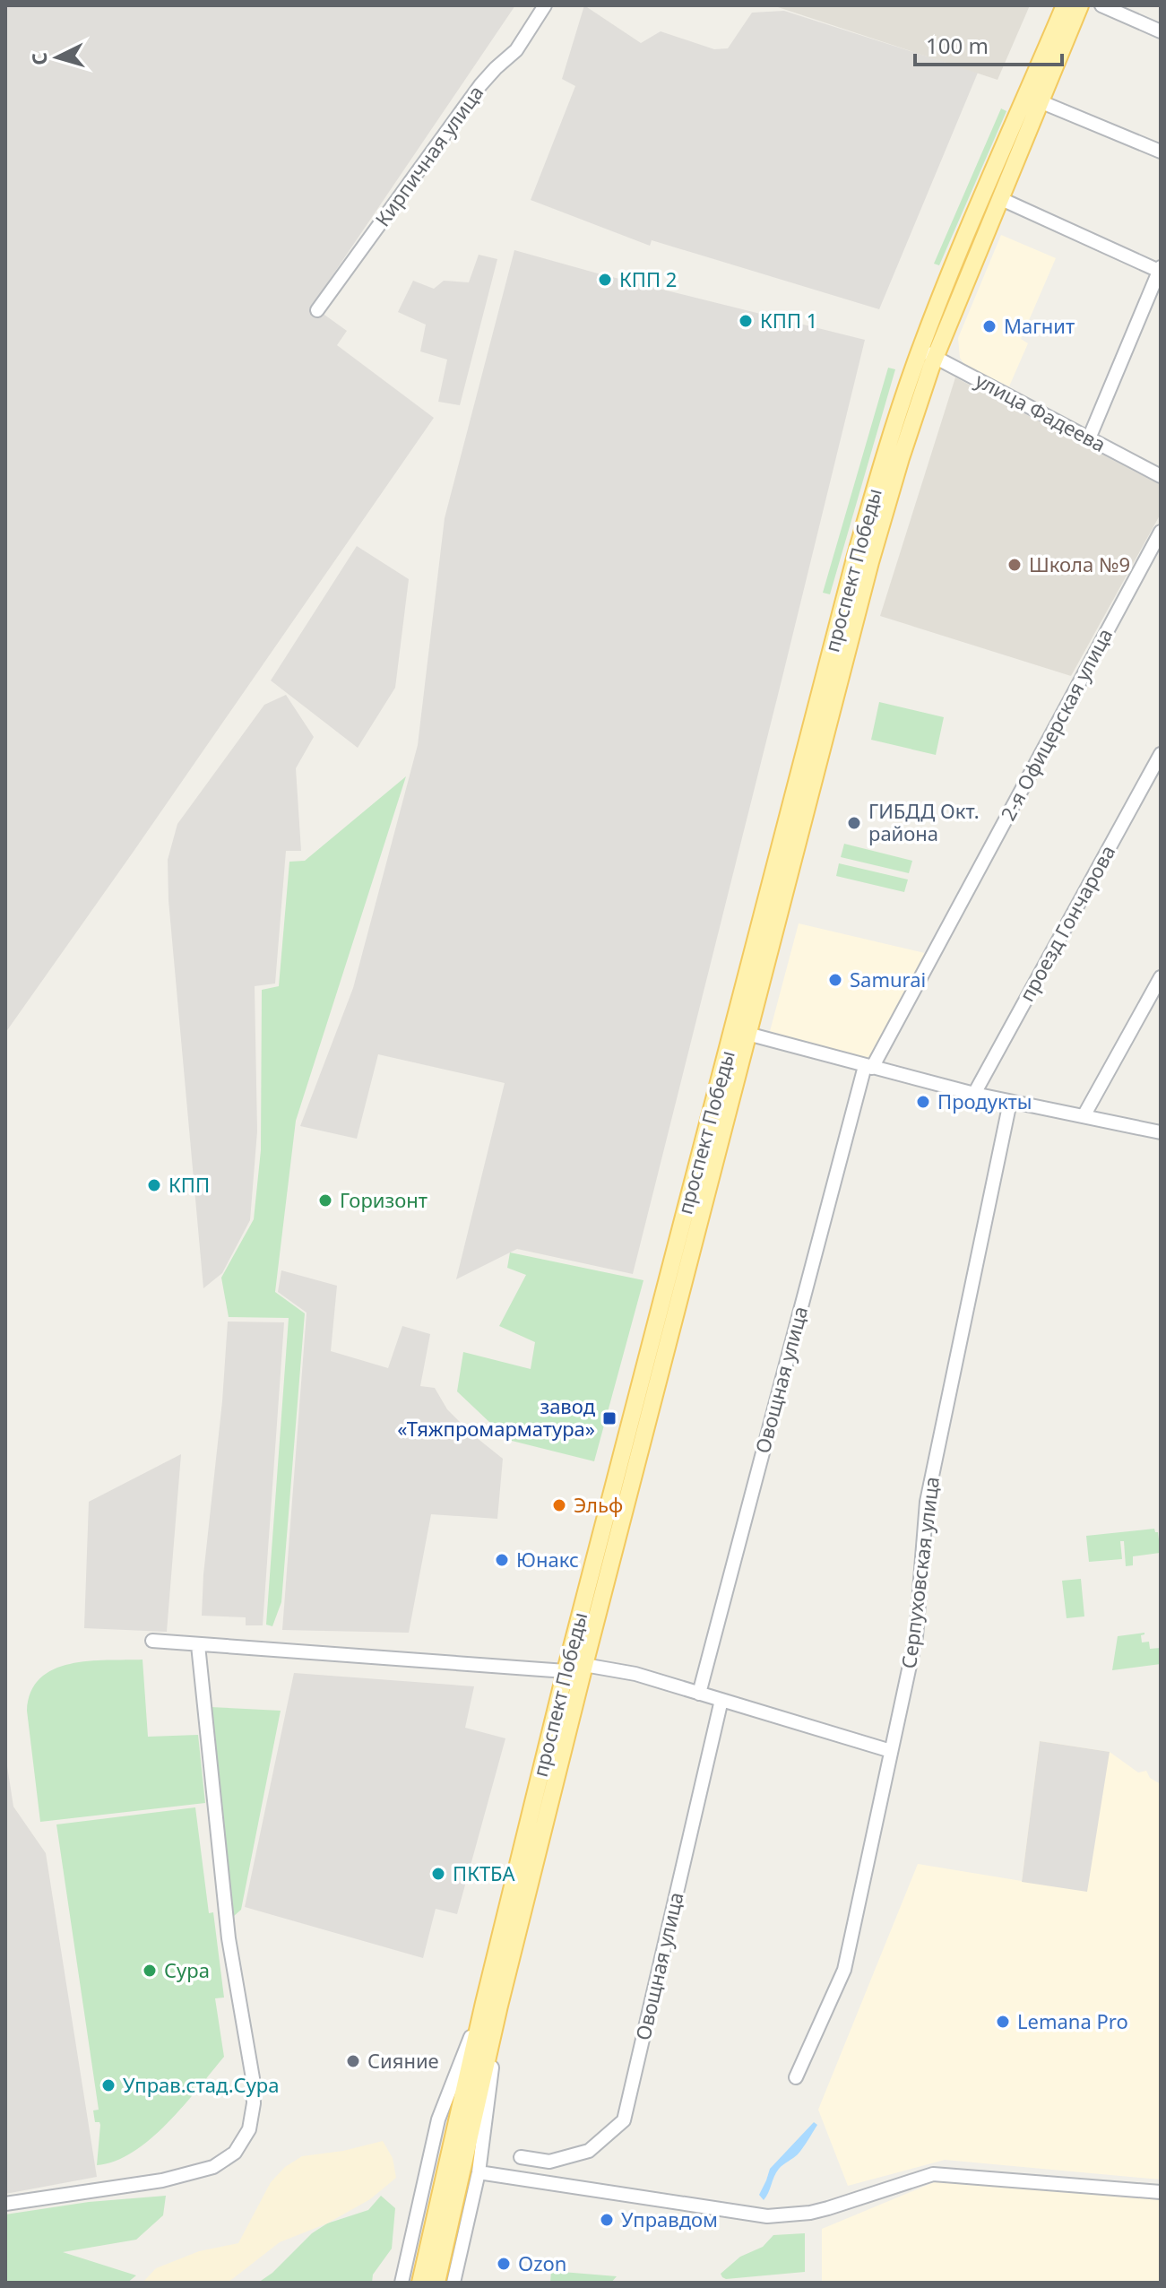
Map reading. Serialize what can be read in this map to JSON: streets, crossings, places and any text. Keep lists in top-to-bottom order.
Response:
{
  "streets": {
    "main road": ["проспект Победы"],
    "street": [
      "Кирпичная улица",
      "улица Фадеева",
      "2-я Офицерская улица",
      "проезд Гончарова",
      "Овощная улица",
      "Серпуховская улица"
    ]
  },
  "crossings": [
    ["улица Фадеева", "проспект Победы"],
    ["2-я Офицерская улица", "Овощная улица"]
  ],
  "places": {
    "other": [
      "КПП 2",
      "КПП 1",
      "Магнит",
      "Школа №9",
      "ГИБДД Окт. района",
      "Samurai",
      "Продукты",
      "КПП",
      "Горизонт",
      "Эльф",
      "Юнакс",
      "ПКТБА",
      "Сура",
      "Lemana Pro",
      "Сияние",
      "Управ.стад.Сура",
      "Управдом",
      "Ozon"
    ],
    "transit": ["завод «Тяжпромарматура»"]
  },
  "scale_bar": "100 m",
  "north": "left"
}
